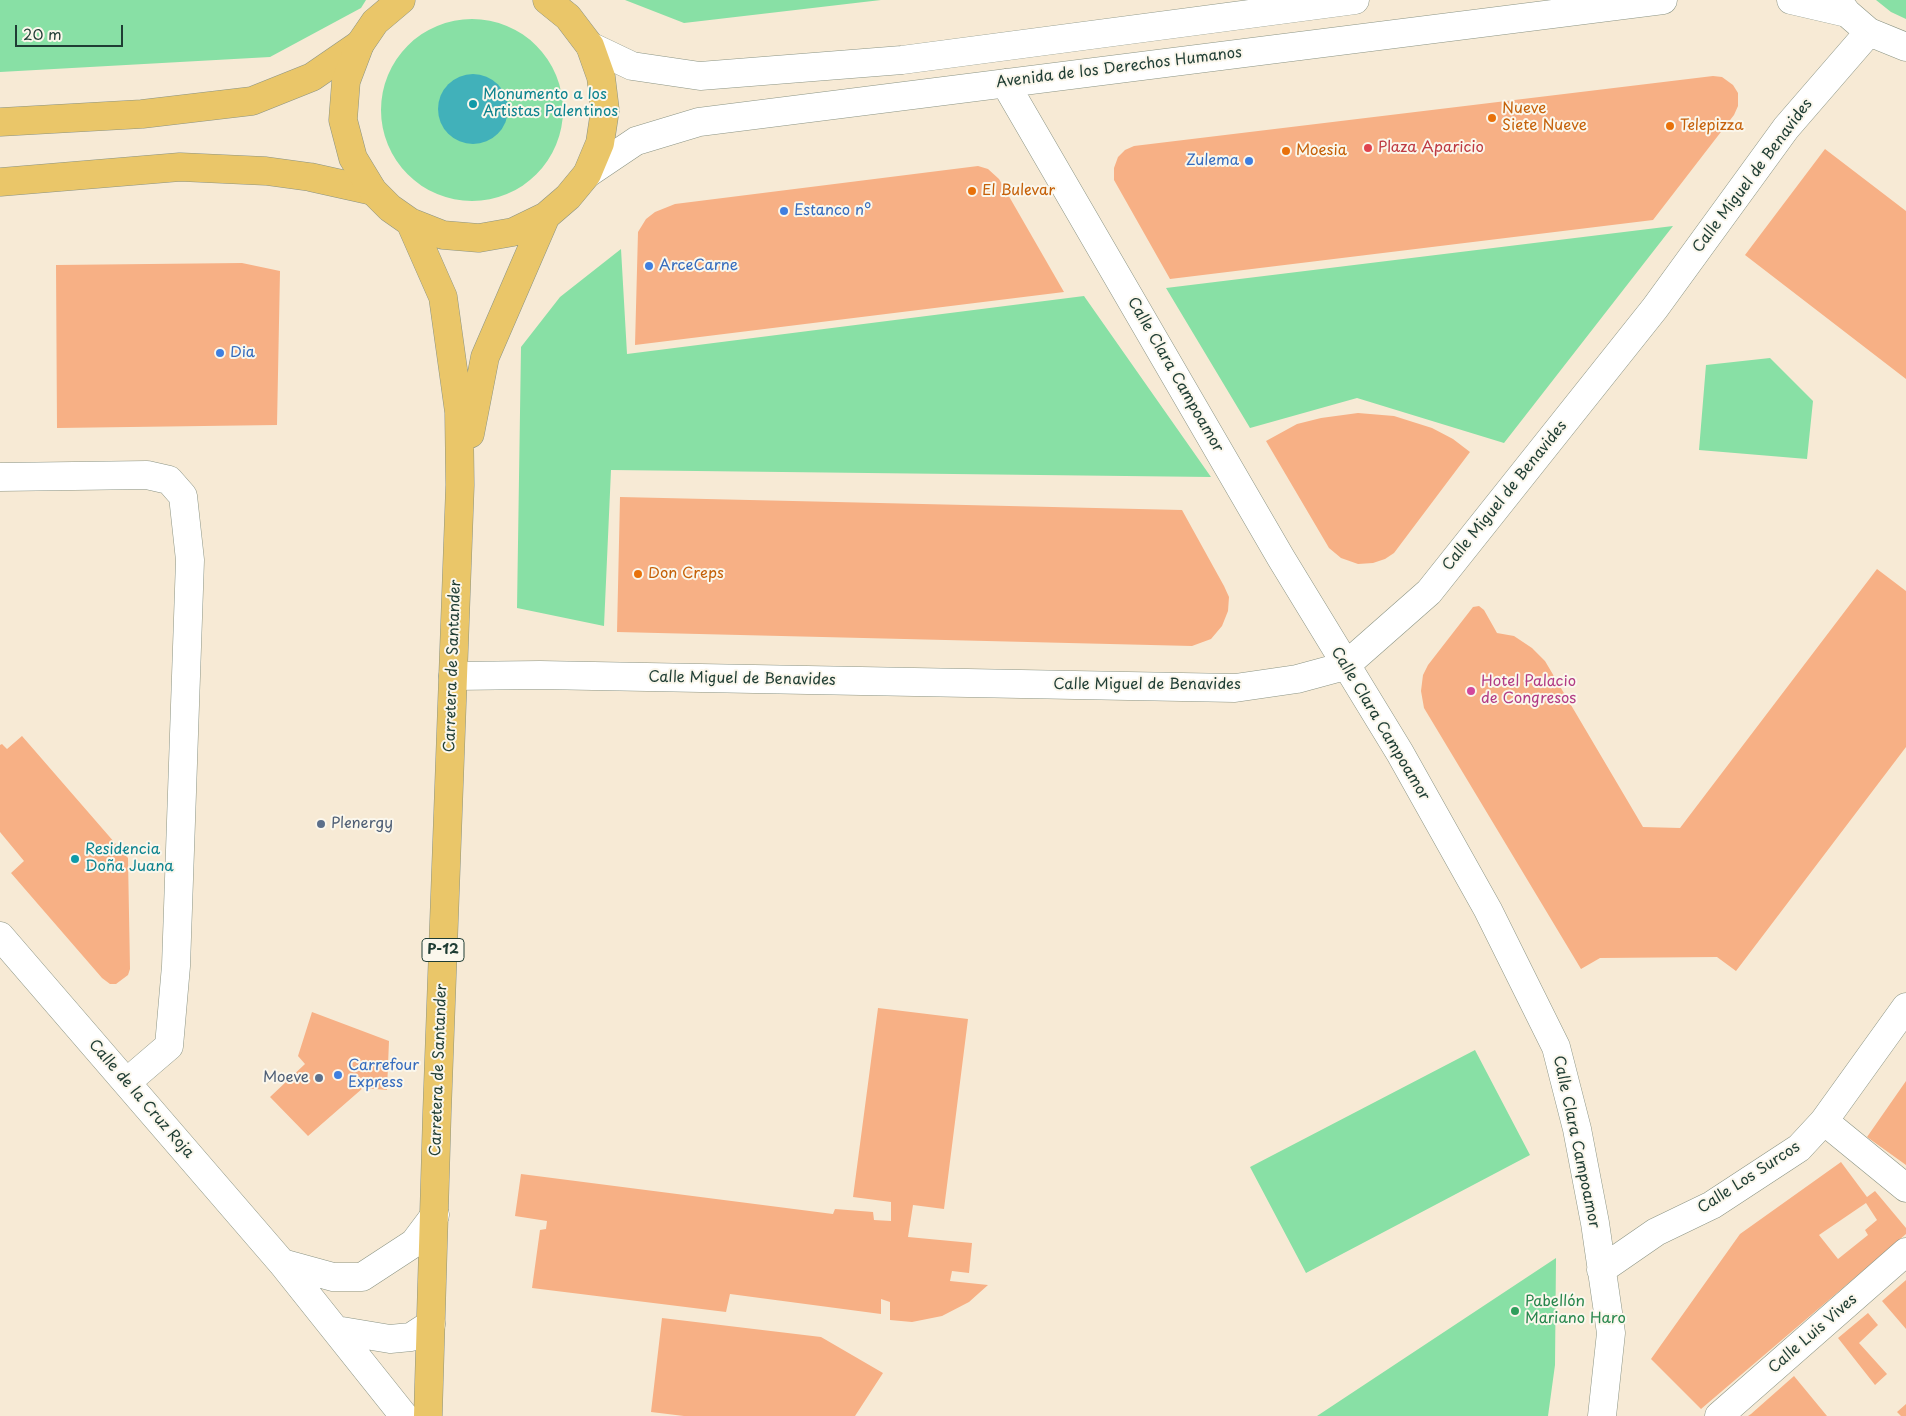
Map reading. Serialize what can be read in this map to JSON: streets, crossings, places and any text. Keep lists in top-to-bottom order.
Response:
{
  "streets": {
    "main road": ["Carretera de Santander", "P-12"],
    "street": [
      "Avenida de los Derechos Humanos",
      "Calle Miguel de Benavides",
      "Calle Clara Campoamor",
      "Calle de la Cruz Roja",
      "Calle Los Surcos",
      "Calle Luis Vives"
    ]
  },
  "crossings": [
    ["Avenida de los Derechos Humanos", "Calle Clara Campoamor"],
    ["Calle Miguel de Benavides", "Calle Clara Campoamor"],
    ["Calle Miguel de Benavides", "Carretera de Santander"],
    ["Calle Clara Campoamor", "Calle Los Surcos"]
  ],
  "places": [
    "Monumento a los Artistas Palentinos",
    "Nueve Siete Nueve",
    "Telepizza",
    "Plaza Aparicio",
    "Moesia",
    "Zulema",
    "El Bulevar",
    "Estanco nº",
    "ArceCarne",
    "Dia",
    "Don Creps",
    "Hotel Palacio de Congresos",
    "Plenergy",
    "Residencia Doña Juana",
    "Carrefour Express",
    "Moeve",
    "Pabellón Mariano Haro"
  ],
  "scale_bar": "20 m"
}
